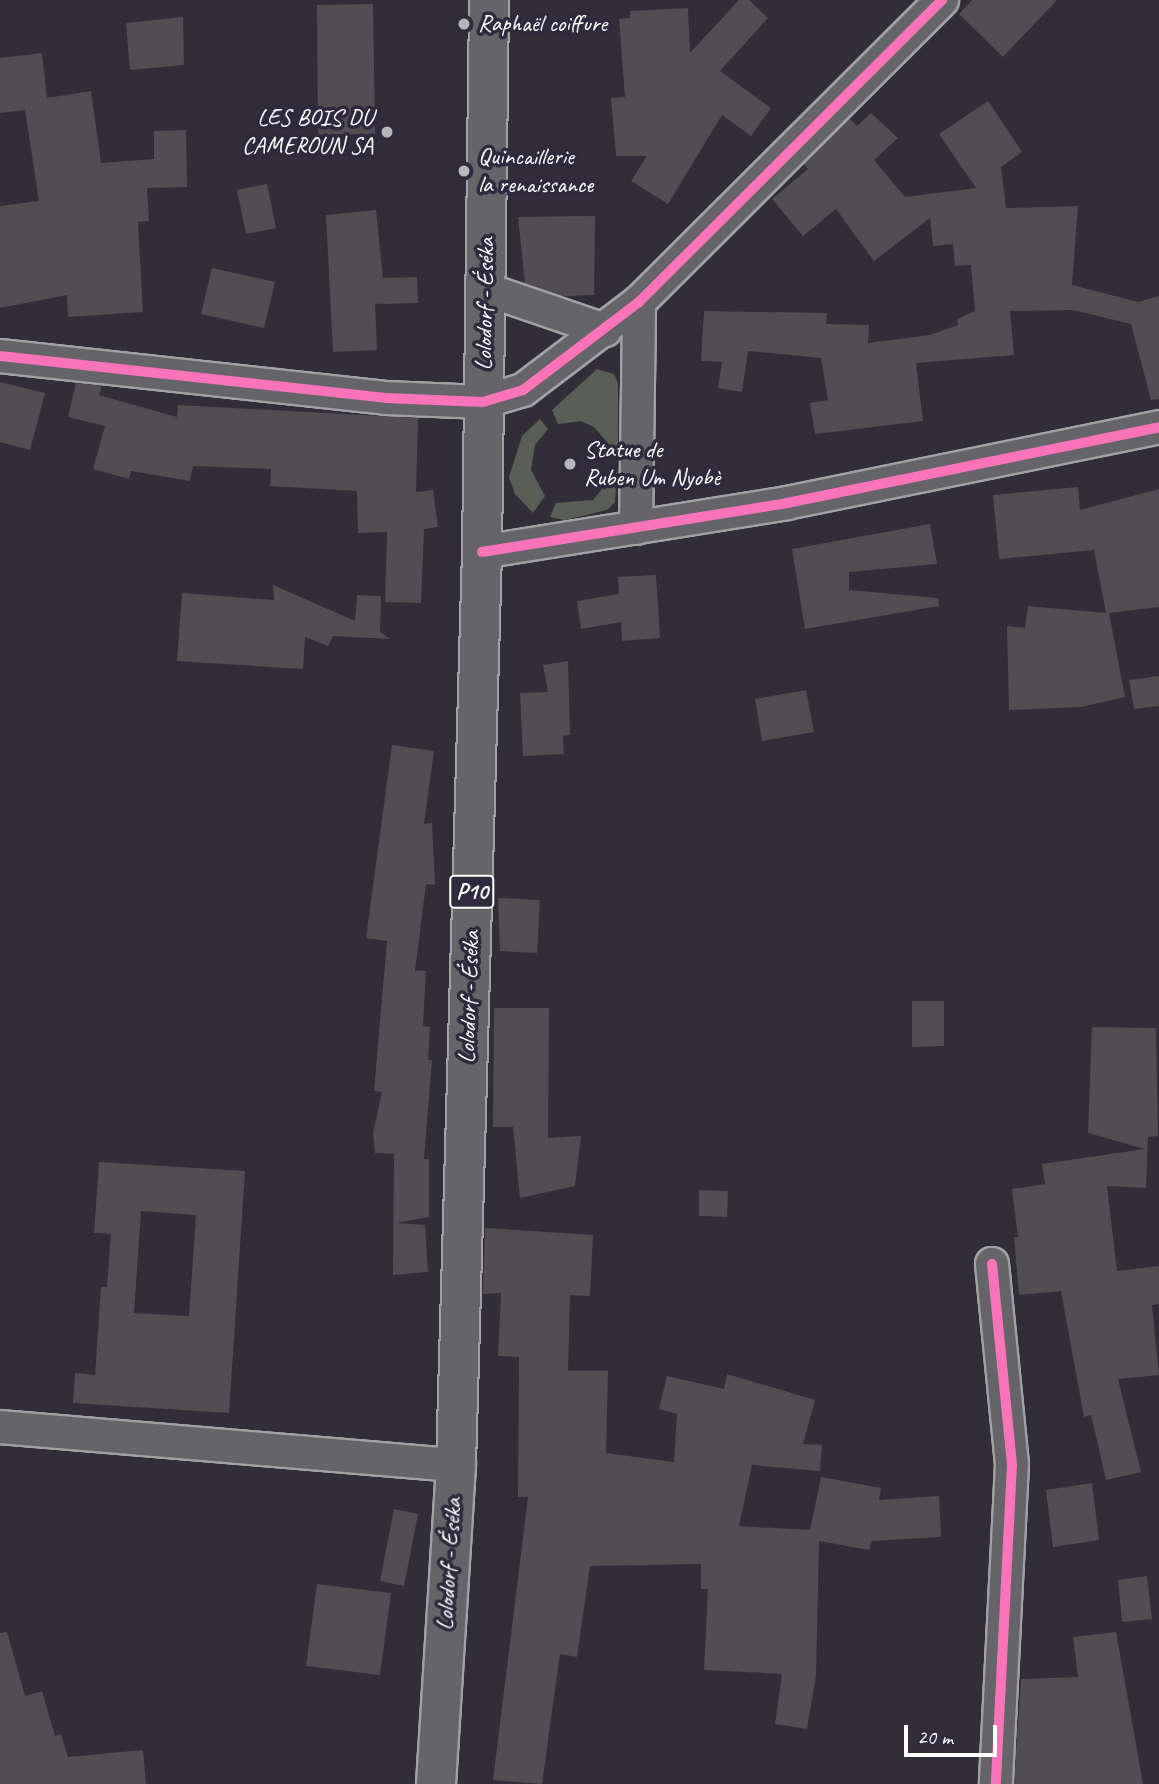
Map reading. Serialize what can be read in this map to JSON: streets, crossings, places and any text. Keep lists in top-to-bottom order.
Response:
{
  "streets": {
    "main road": ["Lolodorf - Éséka", "P10"]
  },
  "places": [
    "Raphaël coiffure",
    "LES BOIS DU CAMEROUN SA",
    "Quincaillerie la renaissance",
    "Statue de Ruben Um Nyobè"
  ],
  "scale_bar": "20 m"
}
